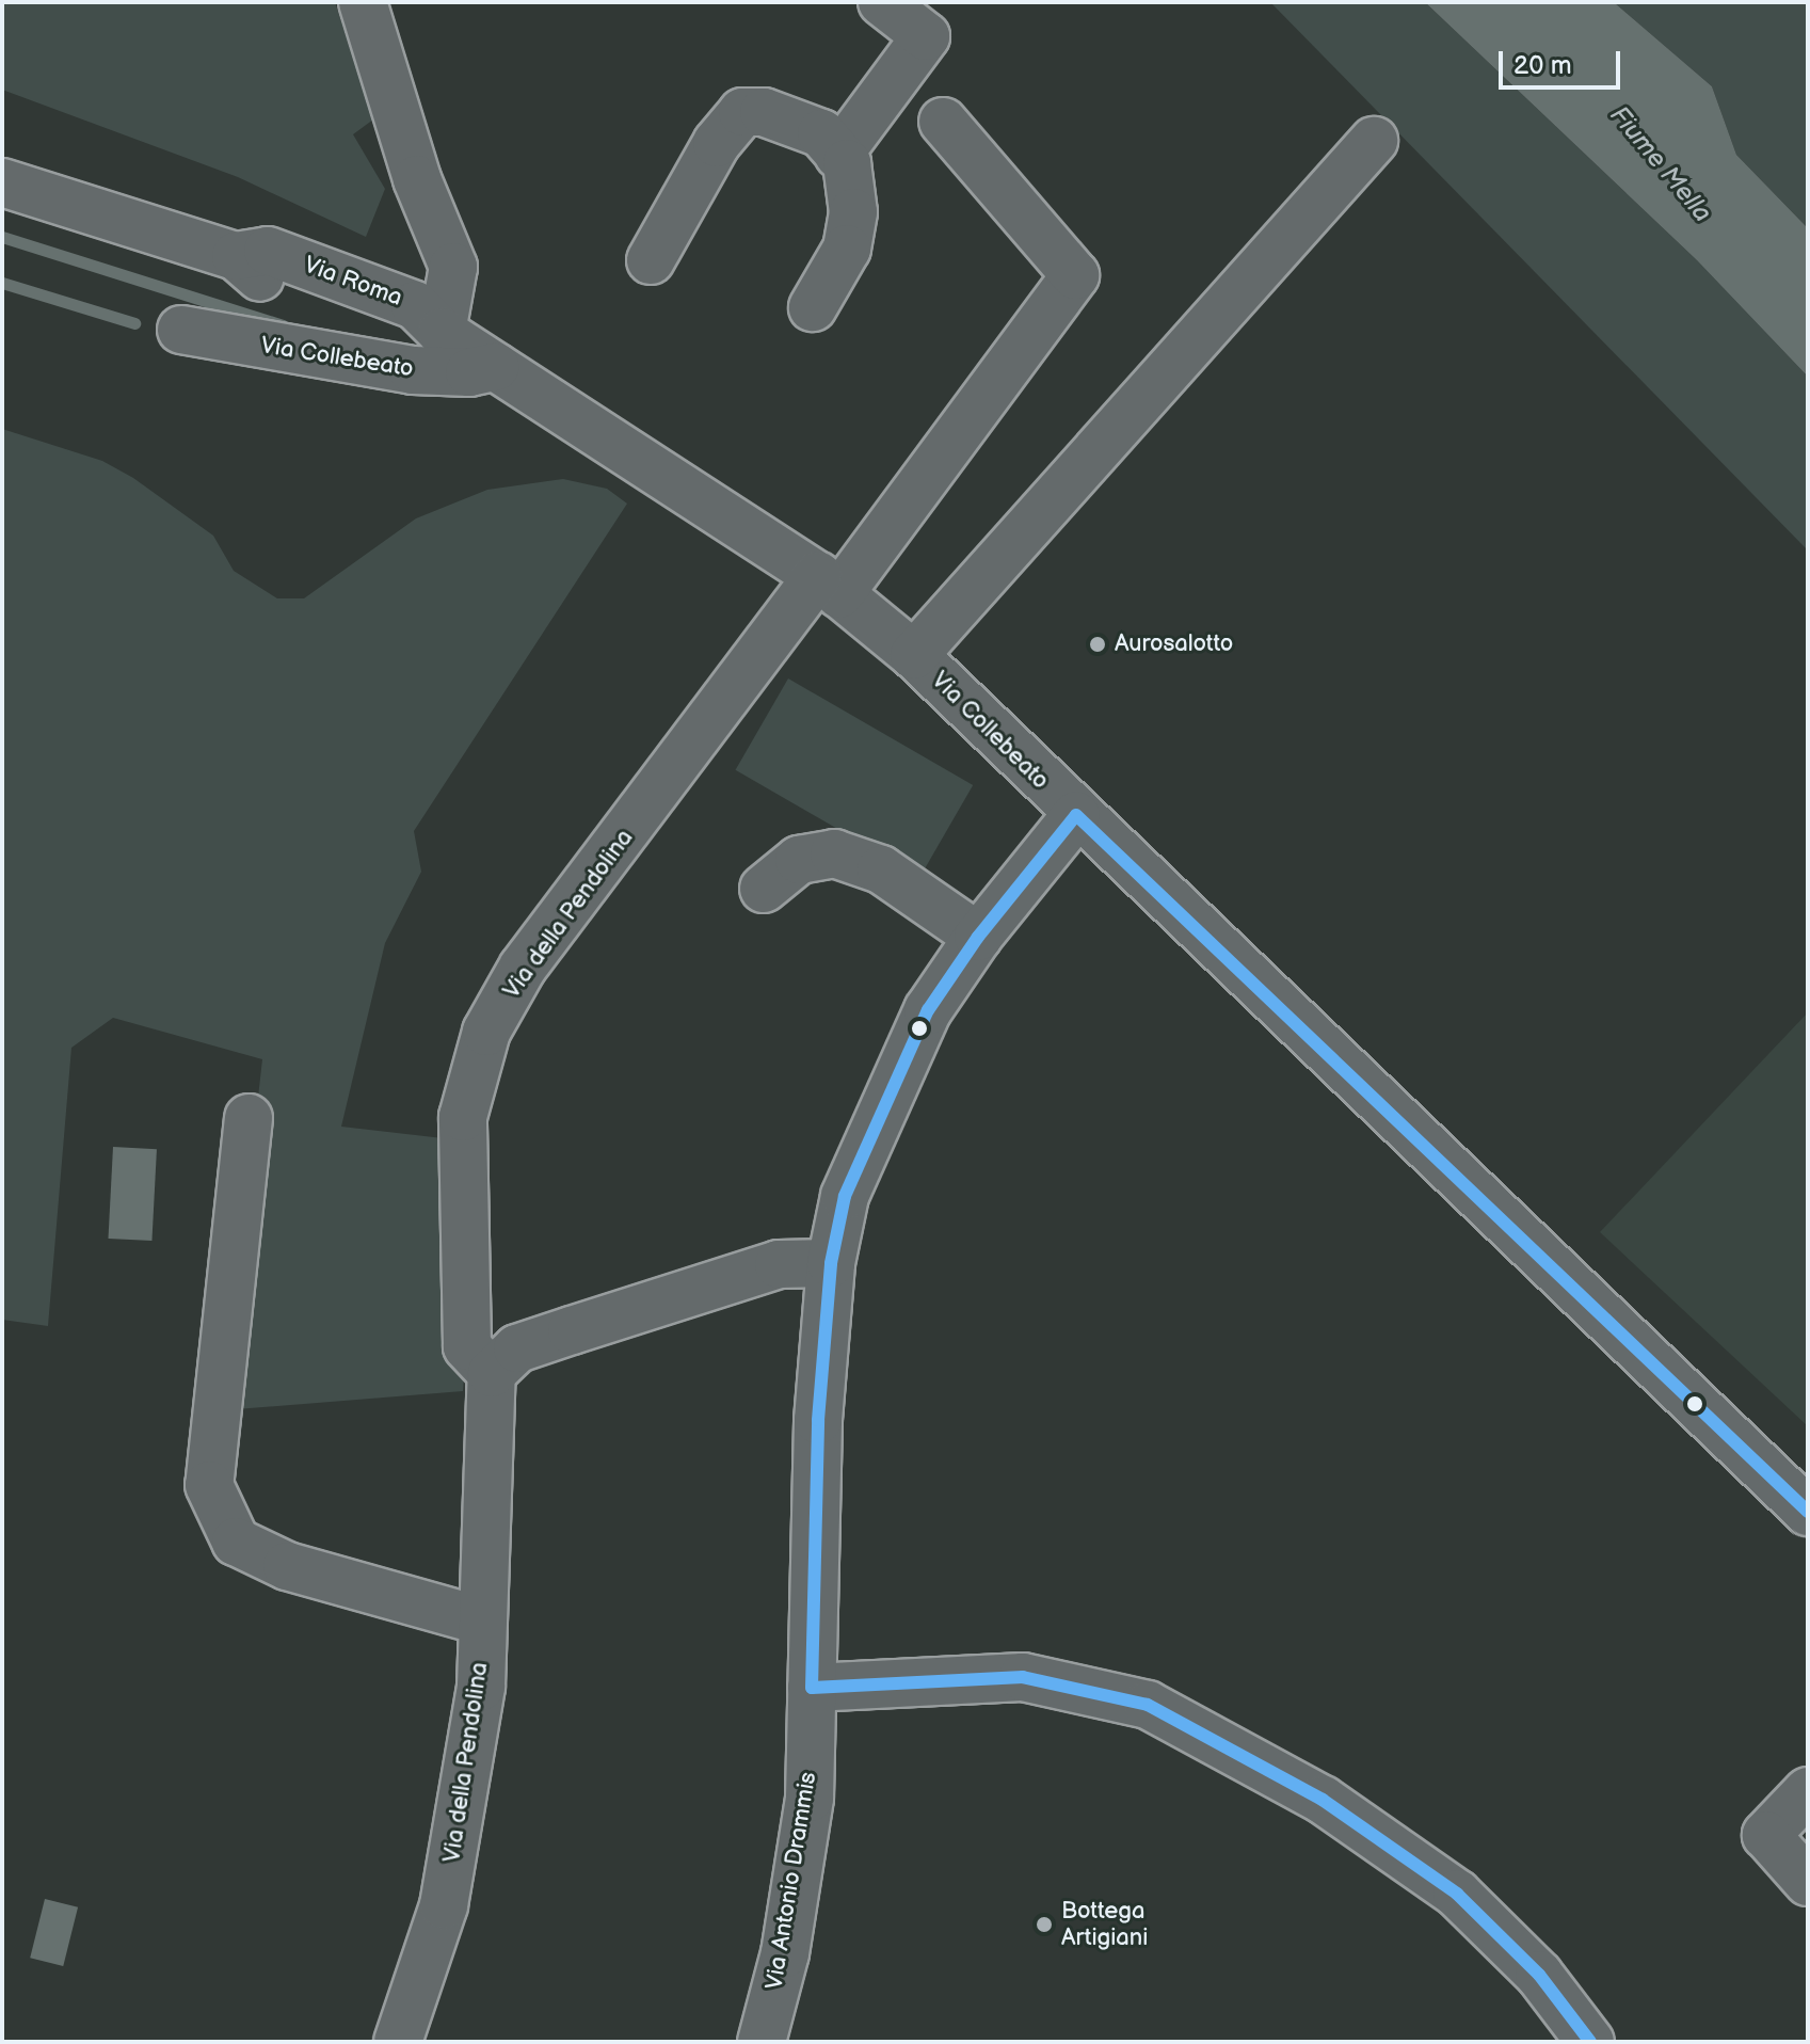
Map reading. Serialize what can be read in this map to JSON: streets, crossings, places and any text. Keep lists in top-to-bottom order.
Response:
{
  "streets": {
    "street": [
      "Via Roma",
      "Via Collebeato",
      "Via della Pendolina",
      "Via Antonio Drammis"
    ]
  },
  "crossings": [
    ["Via Roma", "Via Collebeato"],
    ["Via Collebeato", "Via della Pendolina"],
    ["Via Collebeato", "Via Antonio Drammis"]
  ],
  "water": ["Fiume Mella"],
  "places": ["Aurosalotto", "Bottega Artigiani"],
  "scale_bar": "20 m"
}
